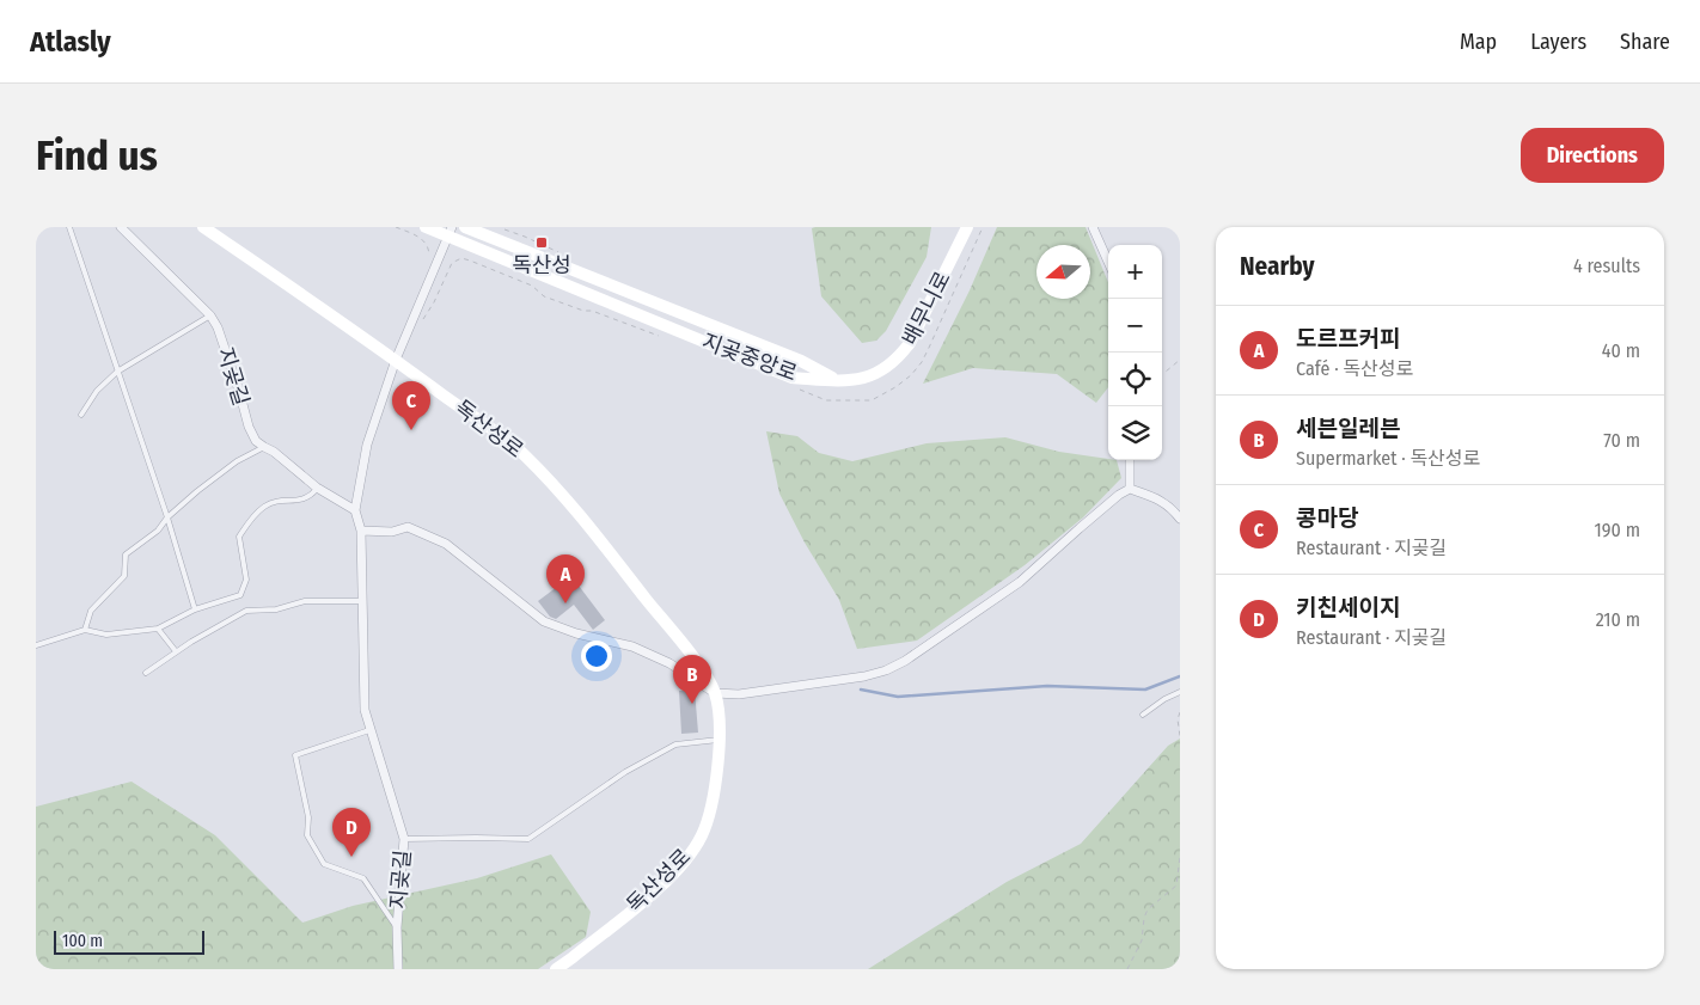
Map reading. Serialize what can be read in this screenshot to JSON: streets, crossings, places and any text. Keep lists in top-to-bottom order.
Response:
{
  "streets": {
    "street": [
      "배무니로",
      "지곶중앙로",
      "지곶길",
      "독산성로"
    ]
  },
  "crossings": [
    ["배무니로", "지곶중앙로"],
    ["지곶중앙로", "지곶길"],
    ["지곶길", "독산성로"]
  ],
  "places": {
    "transit": ["독산성"]
  },
  "scale_bar": "100 m",
  "north": "left",
  "page": {
    "header": "Atlasly",
    "nav": ["Map", "Layers", "Share"],
    "buttons": "Directions",
    "title": "Find us",
    "heading": ["Nearby", "4 results"],
    "map_buttons": ["+", "−"],
    "list": [
      {
        "mark": "A",
        "name": "도르프커피",
        "note": "Café · 독산성로",
        "value": "40 m"
      },
      {
        "mark": "B",
        "name": "세븐일레븐",
        "note": "Supermarket · 독산성로",
        "value": "70 m"
      },
      {
        "mark": "C",
        "name": "콩마당",
        "note": "Restaurant · 지곶길",
        "value": "190 m"
      },
      {
        "mark": "D",
        "name": "키친세이지",
        "note": "Restaurant · 지곶길",
        "value": "210 m"
      }
    ],
    "pins": [
      "C",
      "A",
      "B",
      "D"
    ],
    "scale": "100 m"
  }
}
